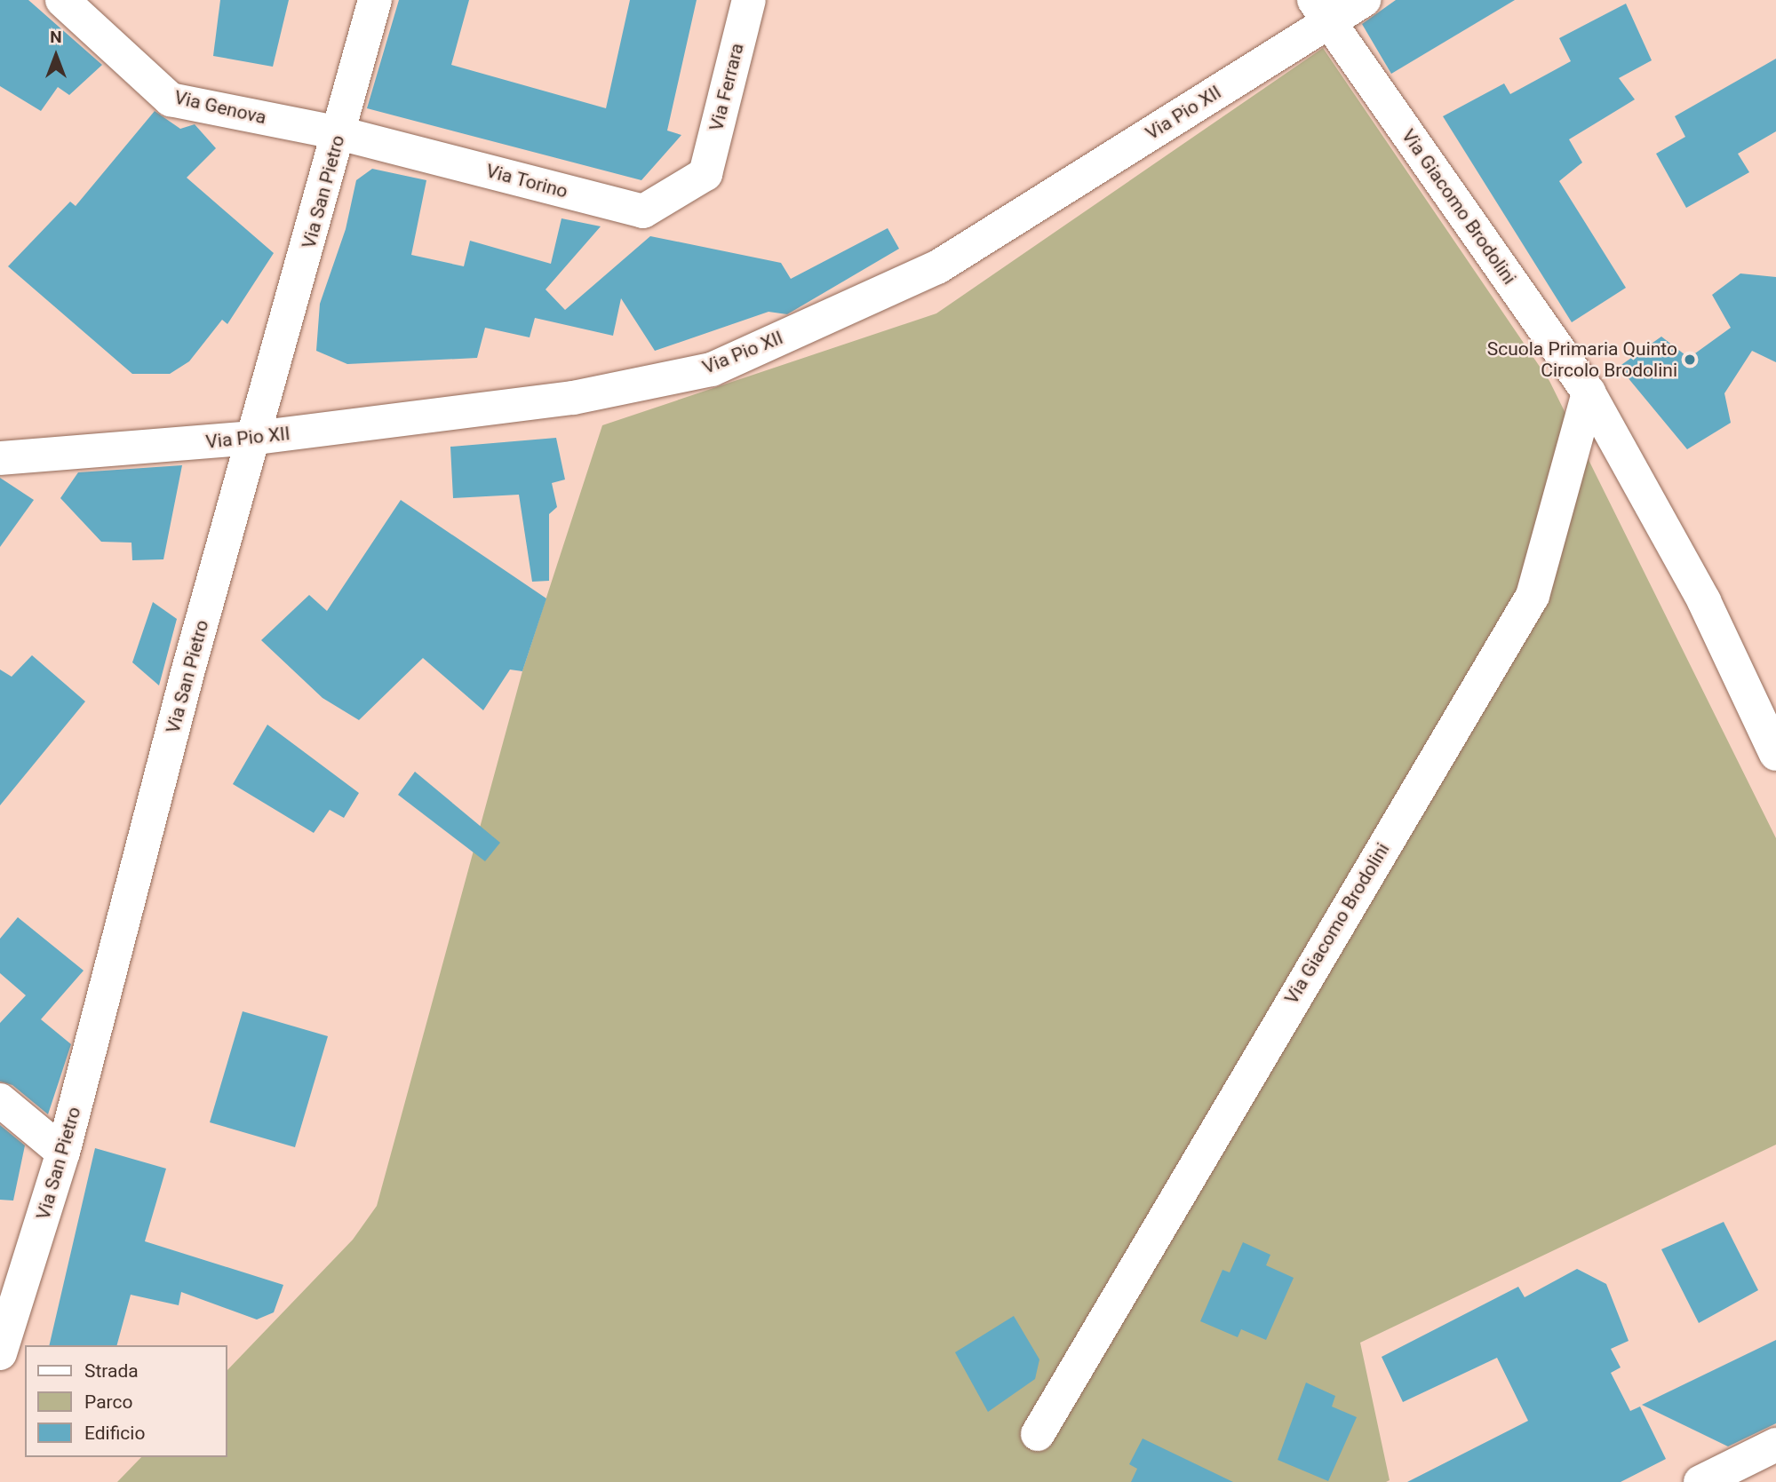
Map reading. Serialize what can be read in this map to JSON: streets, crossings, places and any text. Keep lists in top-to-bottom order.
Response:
{
  "streets": {
    "street": [
      "Via Ferrara",
      "Via Genova",
      "Via Pio XII",
      "Via Torino",
      "Via San Pietro",
      "Via Giacomo Brodolini"
    ]
  },
  "crossings": [
    ["Via Ferrara", "Via Torino"],
    ["Via Genova", "Via Torino"],
    ["Via Genova", "Via San Pietro"],
    ["Via Pio XII", "Via San Pietro"],
    ["Via Pio XII", "Via Giacomo Brodolini"],
    ["Via Torino", "Via San Pietro"]
  ],
  "places": ["Scuola Primaria Quinto Circolo Brodolini"],
  "legend": ["Strada", "Parco", "Edificio"],
  "north": "top"
}
